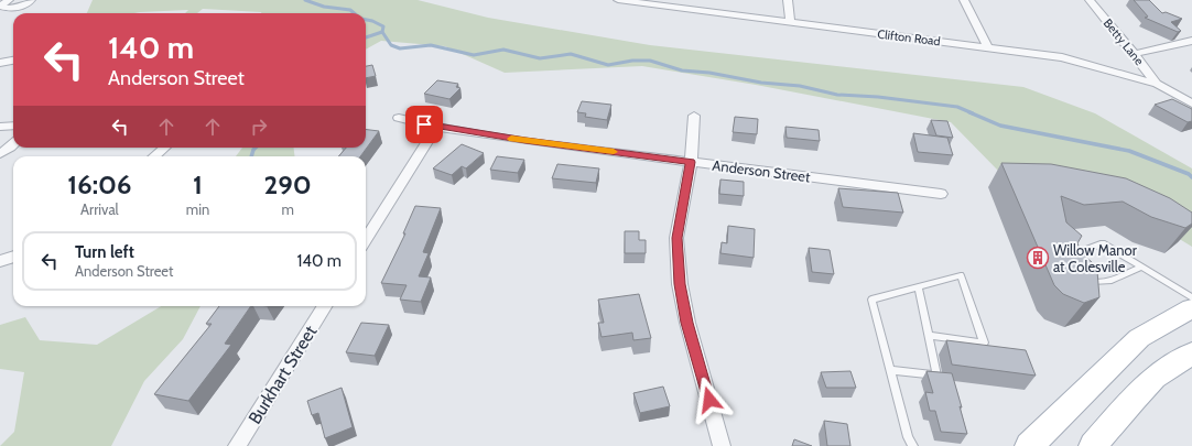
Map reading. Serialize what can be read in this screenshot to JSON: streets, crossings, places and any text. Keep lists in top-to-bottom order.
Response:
{
  "streets": {
    "street": [
      "Clifton Road",
      "Betty Lane",
      "Anderson Street",
      "Burkhart Street"
    ]
  },
  "crossings": [
    ["Clifton Road", "Betty Lane"]
  ],
  "places": {
    "building": ["Willow Manor at Colesville"]
  },
  "page": {
    "turn": ["140 m", "Anderson Street"],
    "eta": [
      "16:06",
      "Arrival",
      "1",
      "min",
      "290",
      "m"
    ],
    "list": [
      {
        "name": "Turn left",
        "note": "Anderson Street",
        "value": "140 m"
      }
    ]
  }
}
